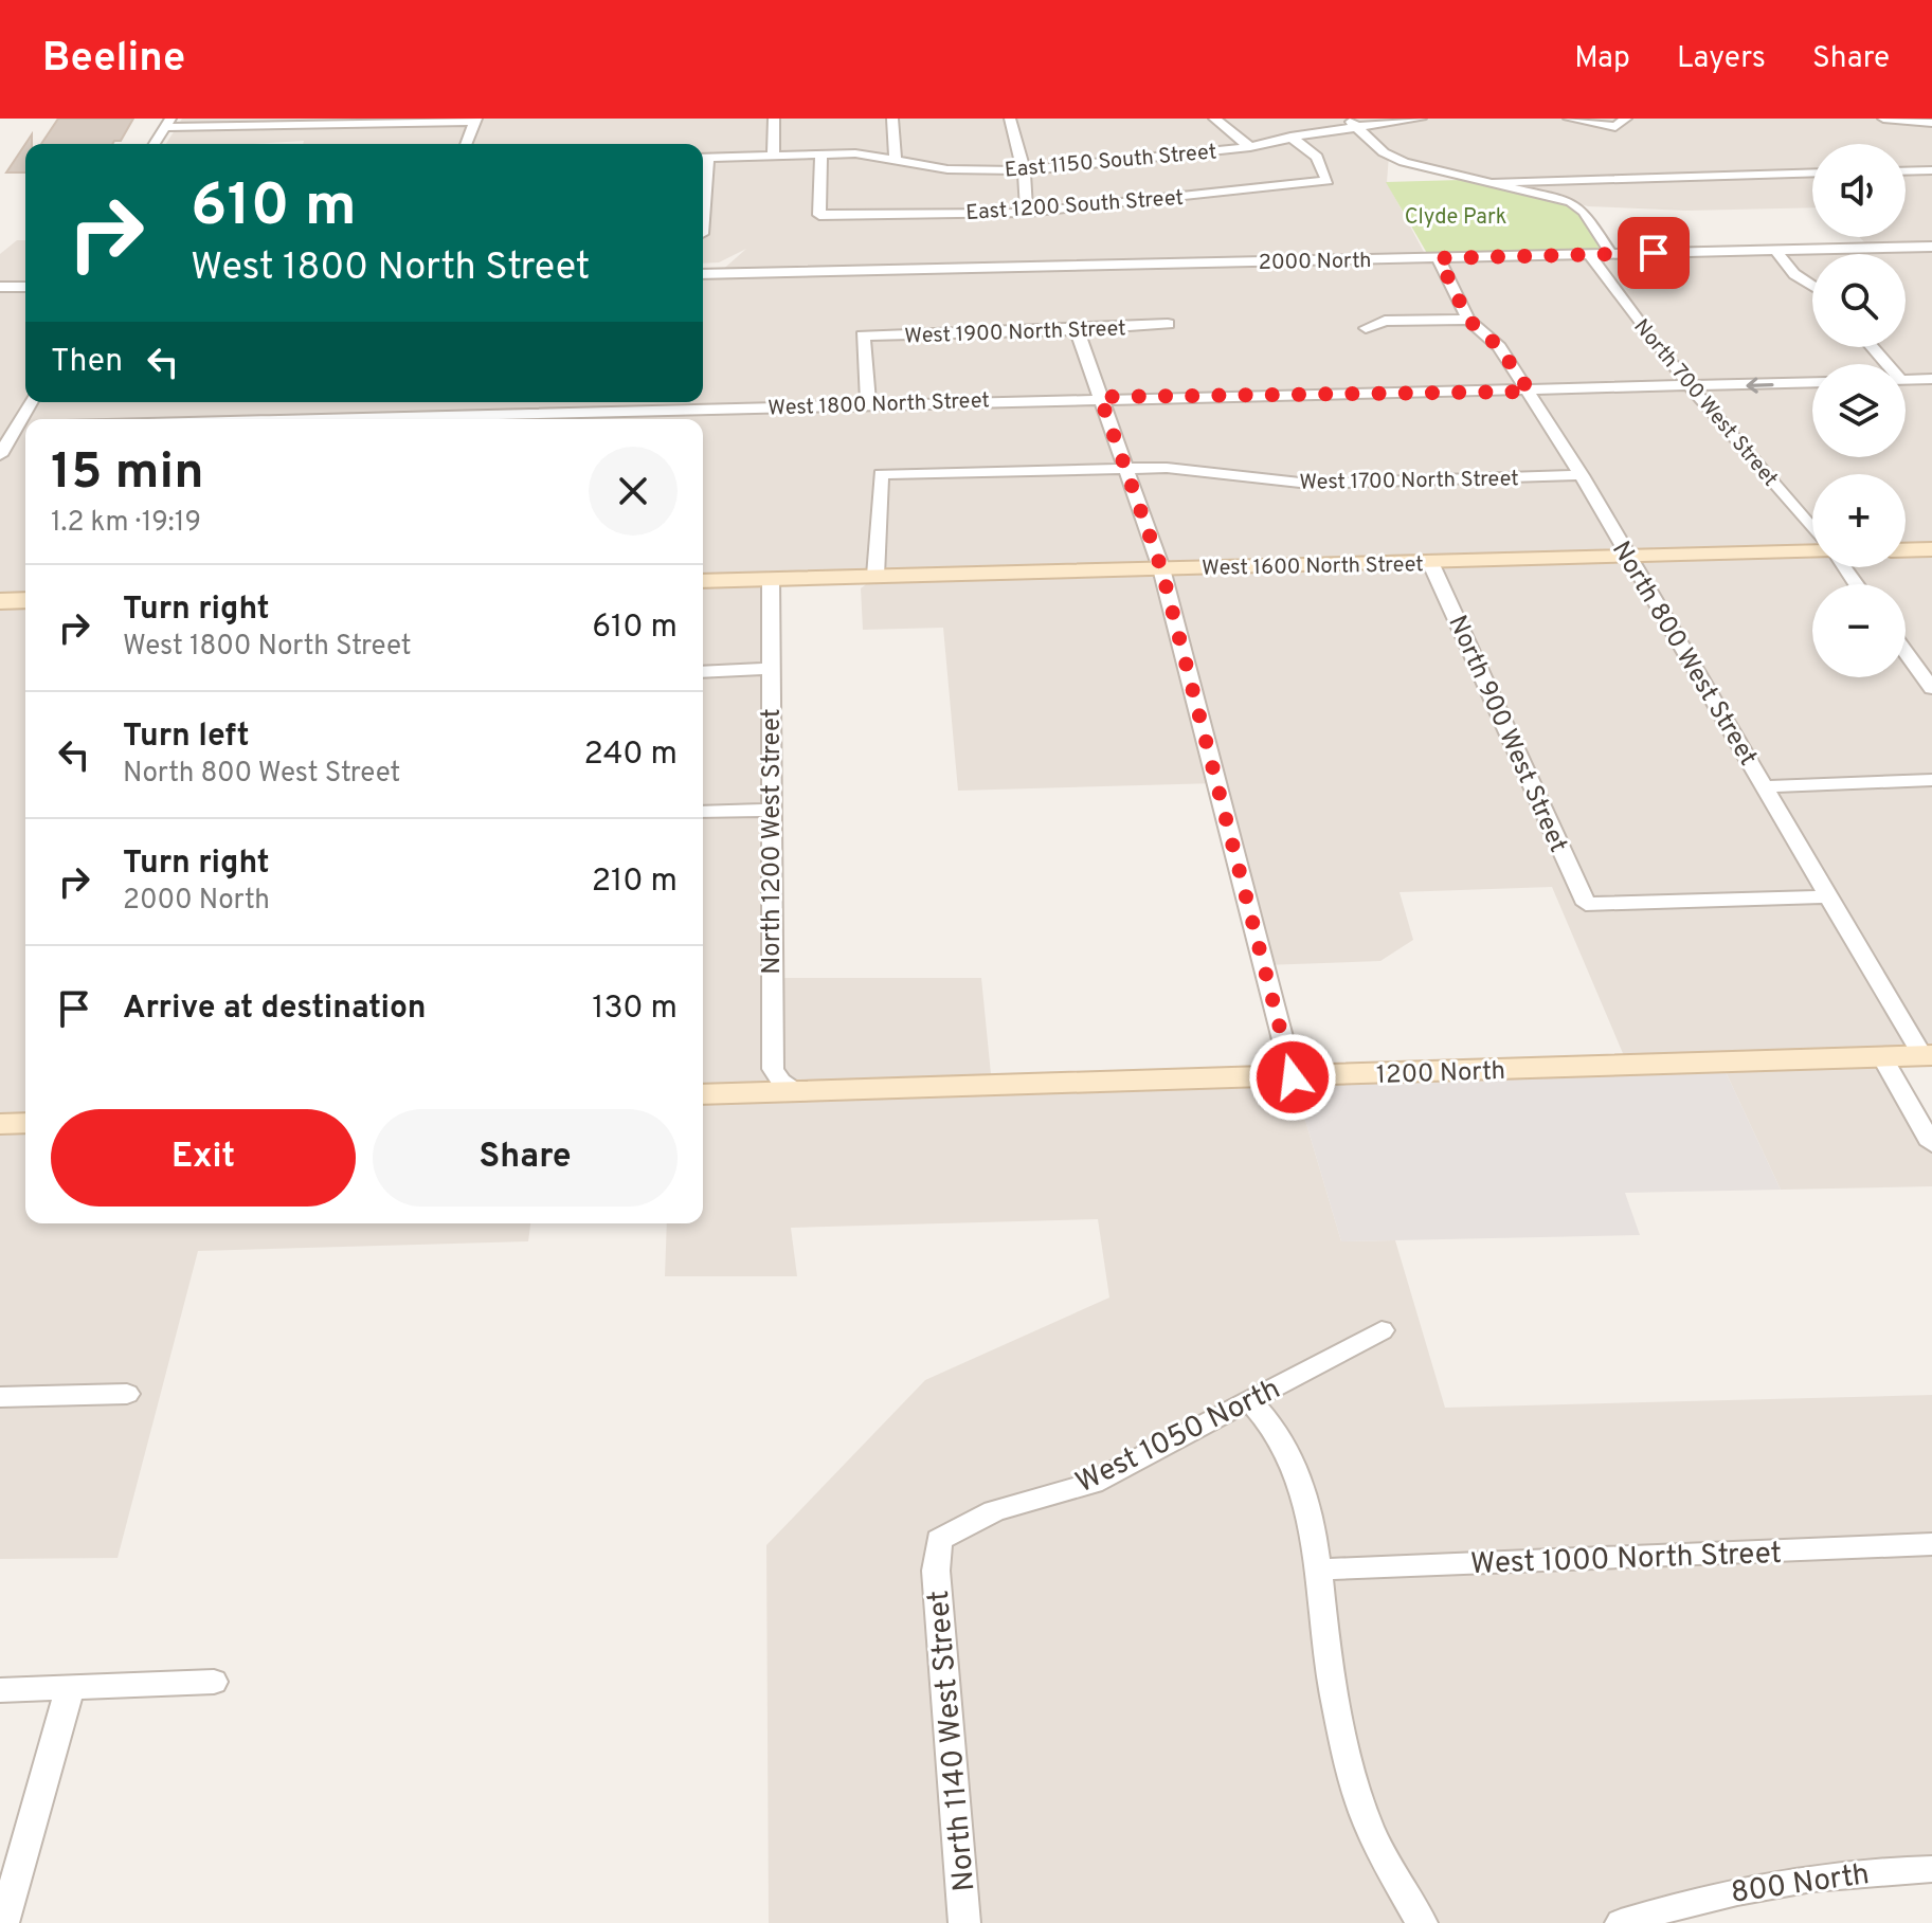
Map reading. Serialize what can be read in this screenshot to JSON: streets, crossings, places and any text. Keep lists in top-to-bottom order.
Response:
{
  "streets": {
    "street": [
      "East 1150 South Street",
      "East 1200 South Street",
      "2000 North",
      "West 1900 North Street",
      "North 700 West Street",
      "West 1800 North Street",
      "West 1700 North Street",
      "West 1600 North Street",
      "North 800 West Street",
      "North 900 West Street",
      "North 1200 West Street",
      "1200 North",
      "West 1050 North",
      "West 1000 North Street",
      "North 1140 West Street",
      "800 North"
    ]
  },
  "crossings": [
    ["East 1150 South Street", "East 1200 South Street"],
    ["2000 North", "North 700 West Street"],
    ["2000 North", "North 800 West Street"],
    ["West 1900 North Street", "West 1800 North Street"],
    ["North 700 West Street", "West 1800 North Street"],
    ["West 1800 North Street", "North 800 West Street"],
    ["West 1700 North Street", "West 1600 North Street"],
    ["West 1700 North Street", "North 800 West Street"],
    ["West 1600 North Street", "North 800 West Street"],
    ["West 1600 North Street", "North 900 West Street"],
    ["West 1600 North Street", "North 1200 West Street"],
    ["North 800 West Street", "North 900 West Street"],
    ["North 800 West Street", "1200 North"],
    ["North 1200 West Street", "1200 North"],
    ["West 1050 North", "North 1140 West Street"]
  ],
  "parks": ["Clyde Park"],
  "page": {
    "header": "Beeline",
    "nav": ["Map", "Layers", "Share"],
    "map_buttons": ["+", "−"],
    "turn": ["610 m", "West 1800 North Street"],
    "then": "Then",
    "heading": ["15 min", "1.2 km · 19:19"],
    "list": [
      {
        "name": "Turn right",
        "note": "West 1800 North Street",
        "value": "610 m"
      },
      {
        "name": "Turn left",
        "note": "North 800 West Street",
        "value": "240 m"
      },
      {
        "name": "Turn right",
        "note": "2000 North",
        "value": "210 m"
      },
      {
        "name": "Arrive at destination",
        "value": "130 m"
      }
    ],
    "buttons": ["Exit", "Share"]
  }
}
